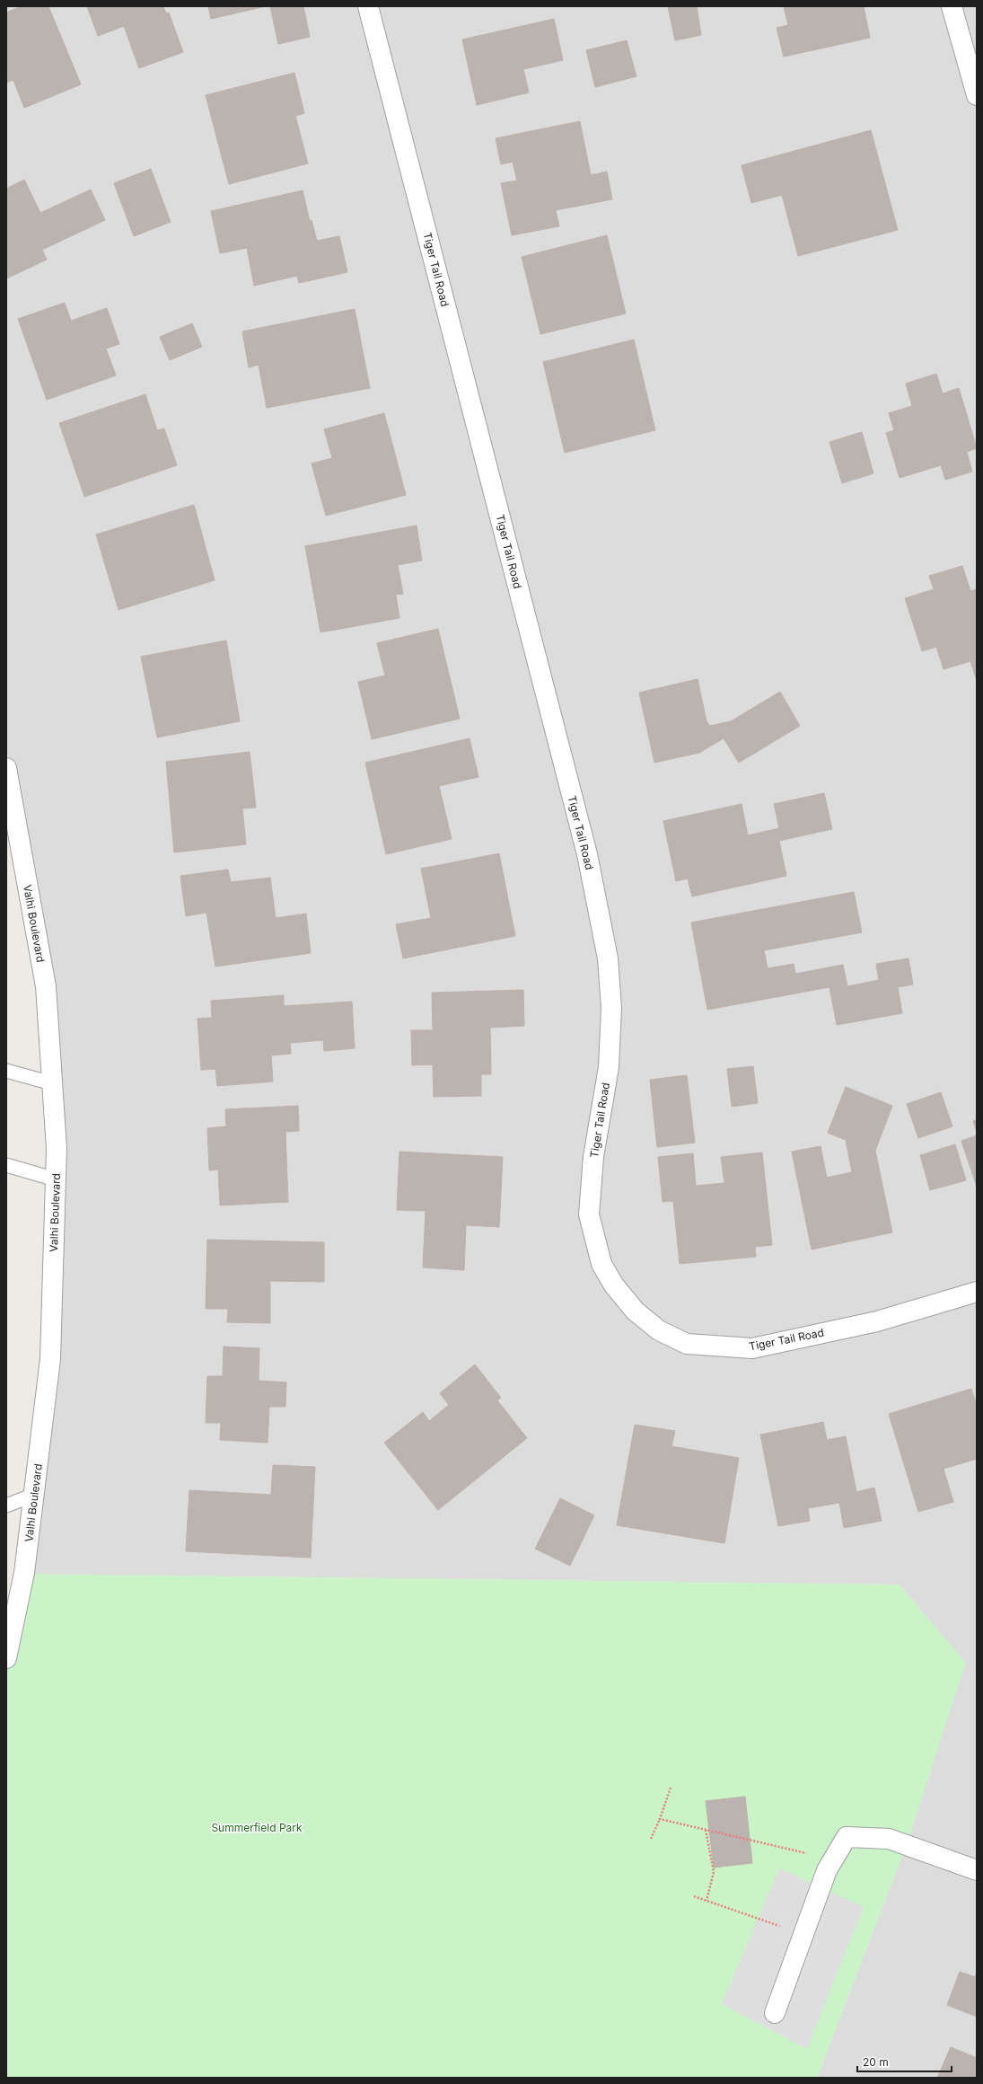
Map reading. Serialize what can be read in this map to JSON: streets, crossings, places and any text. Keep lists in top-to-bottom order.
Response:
{
  "streets": {
    "street": ["Tiger Tail Road", "Valhi Boulevard"]
  },
  "parks": ["Summerfield Park"],
  "scale_bar": "20 m"
}
